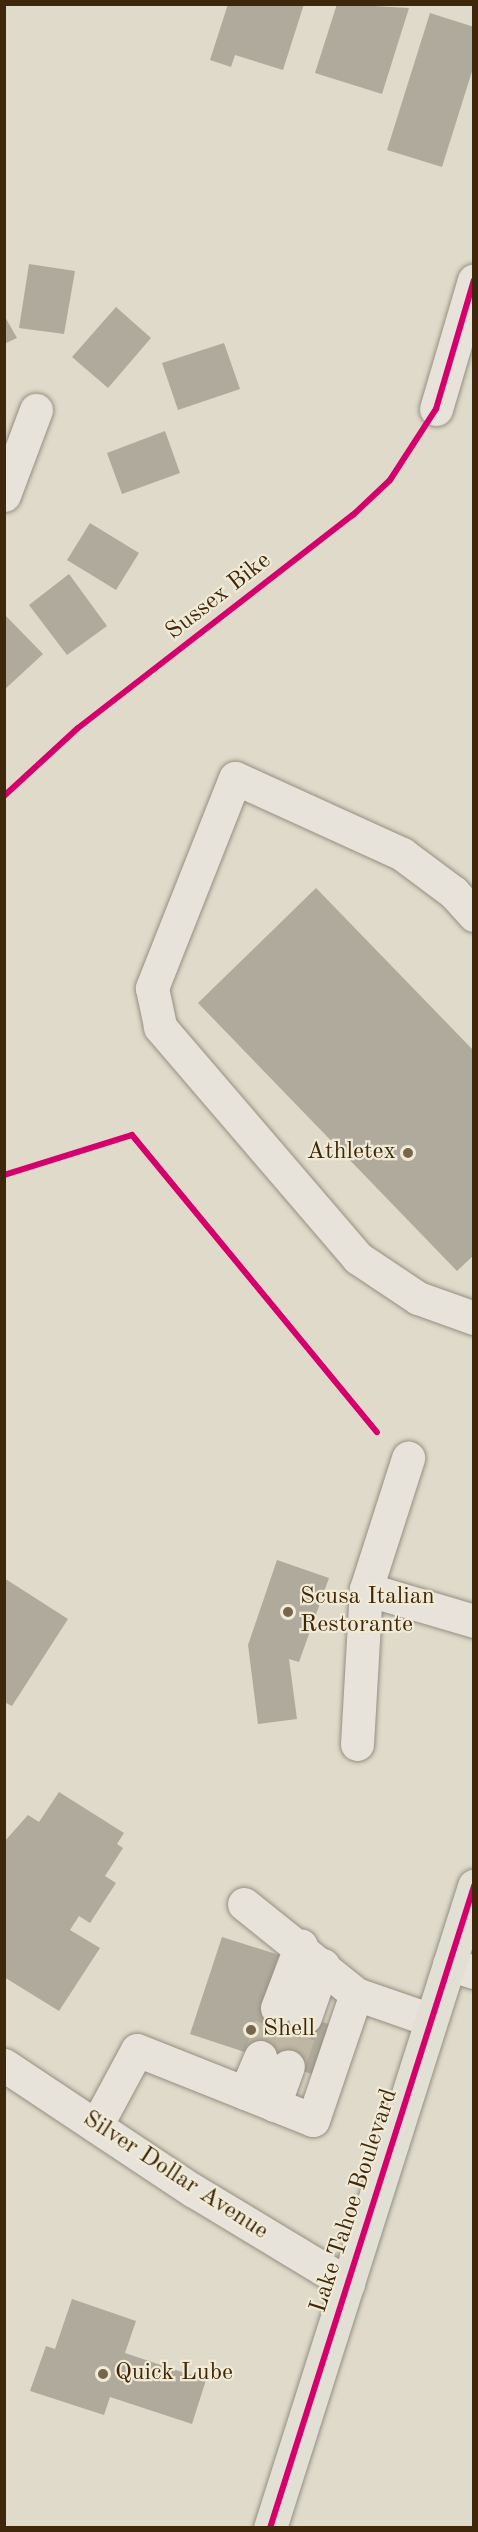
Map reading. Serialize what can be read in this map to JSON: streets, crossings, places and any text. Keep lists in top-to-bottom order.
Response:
{
  "streets": {
    "highway": ["Lake Tahoe Boulevard"],
    "street": ["Silver Dollar Avenue"],
    "cycle path": ["Sussex Bike"]
  },
  "crossings": [
    ["Silver Dollar Avenue", "Lake Tahoe Boulevard"]
  ],
  "places": [
    "Athletex",
    "Scusa Italian Restorante",
    "Shell",
    "Quick Lube"
  ]
}
